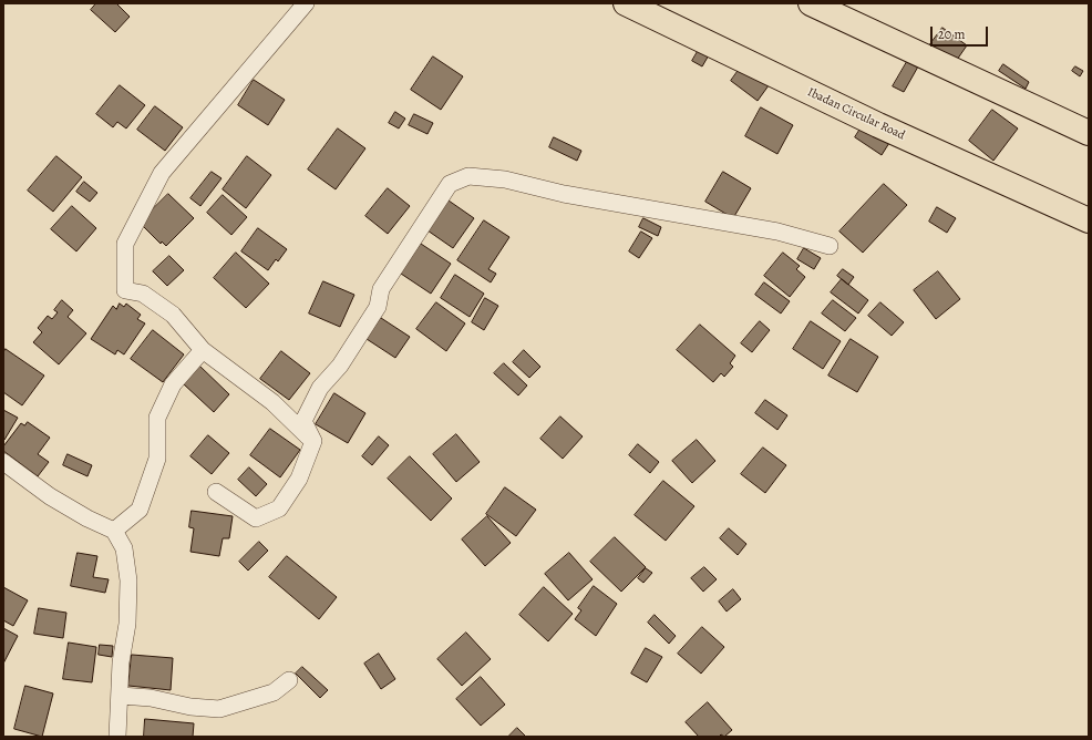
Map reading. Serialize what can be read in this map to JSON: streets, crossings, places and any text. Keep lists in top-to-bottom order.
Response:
{
  "streets": {
    "highway": ["Ibadan Circular Road"]
  },
  "scale_bar": "20 m"
}
